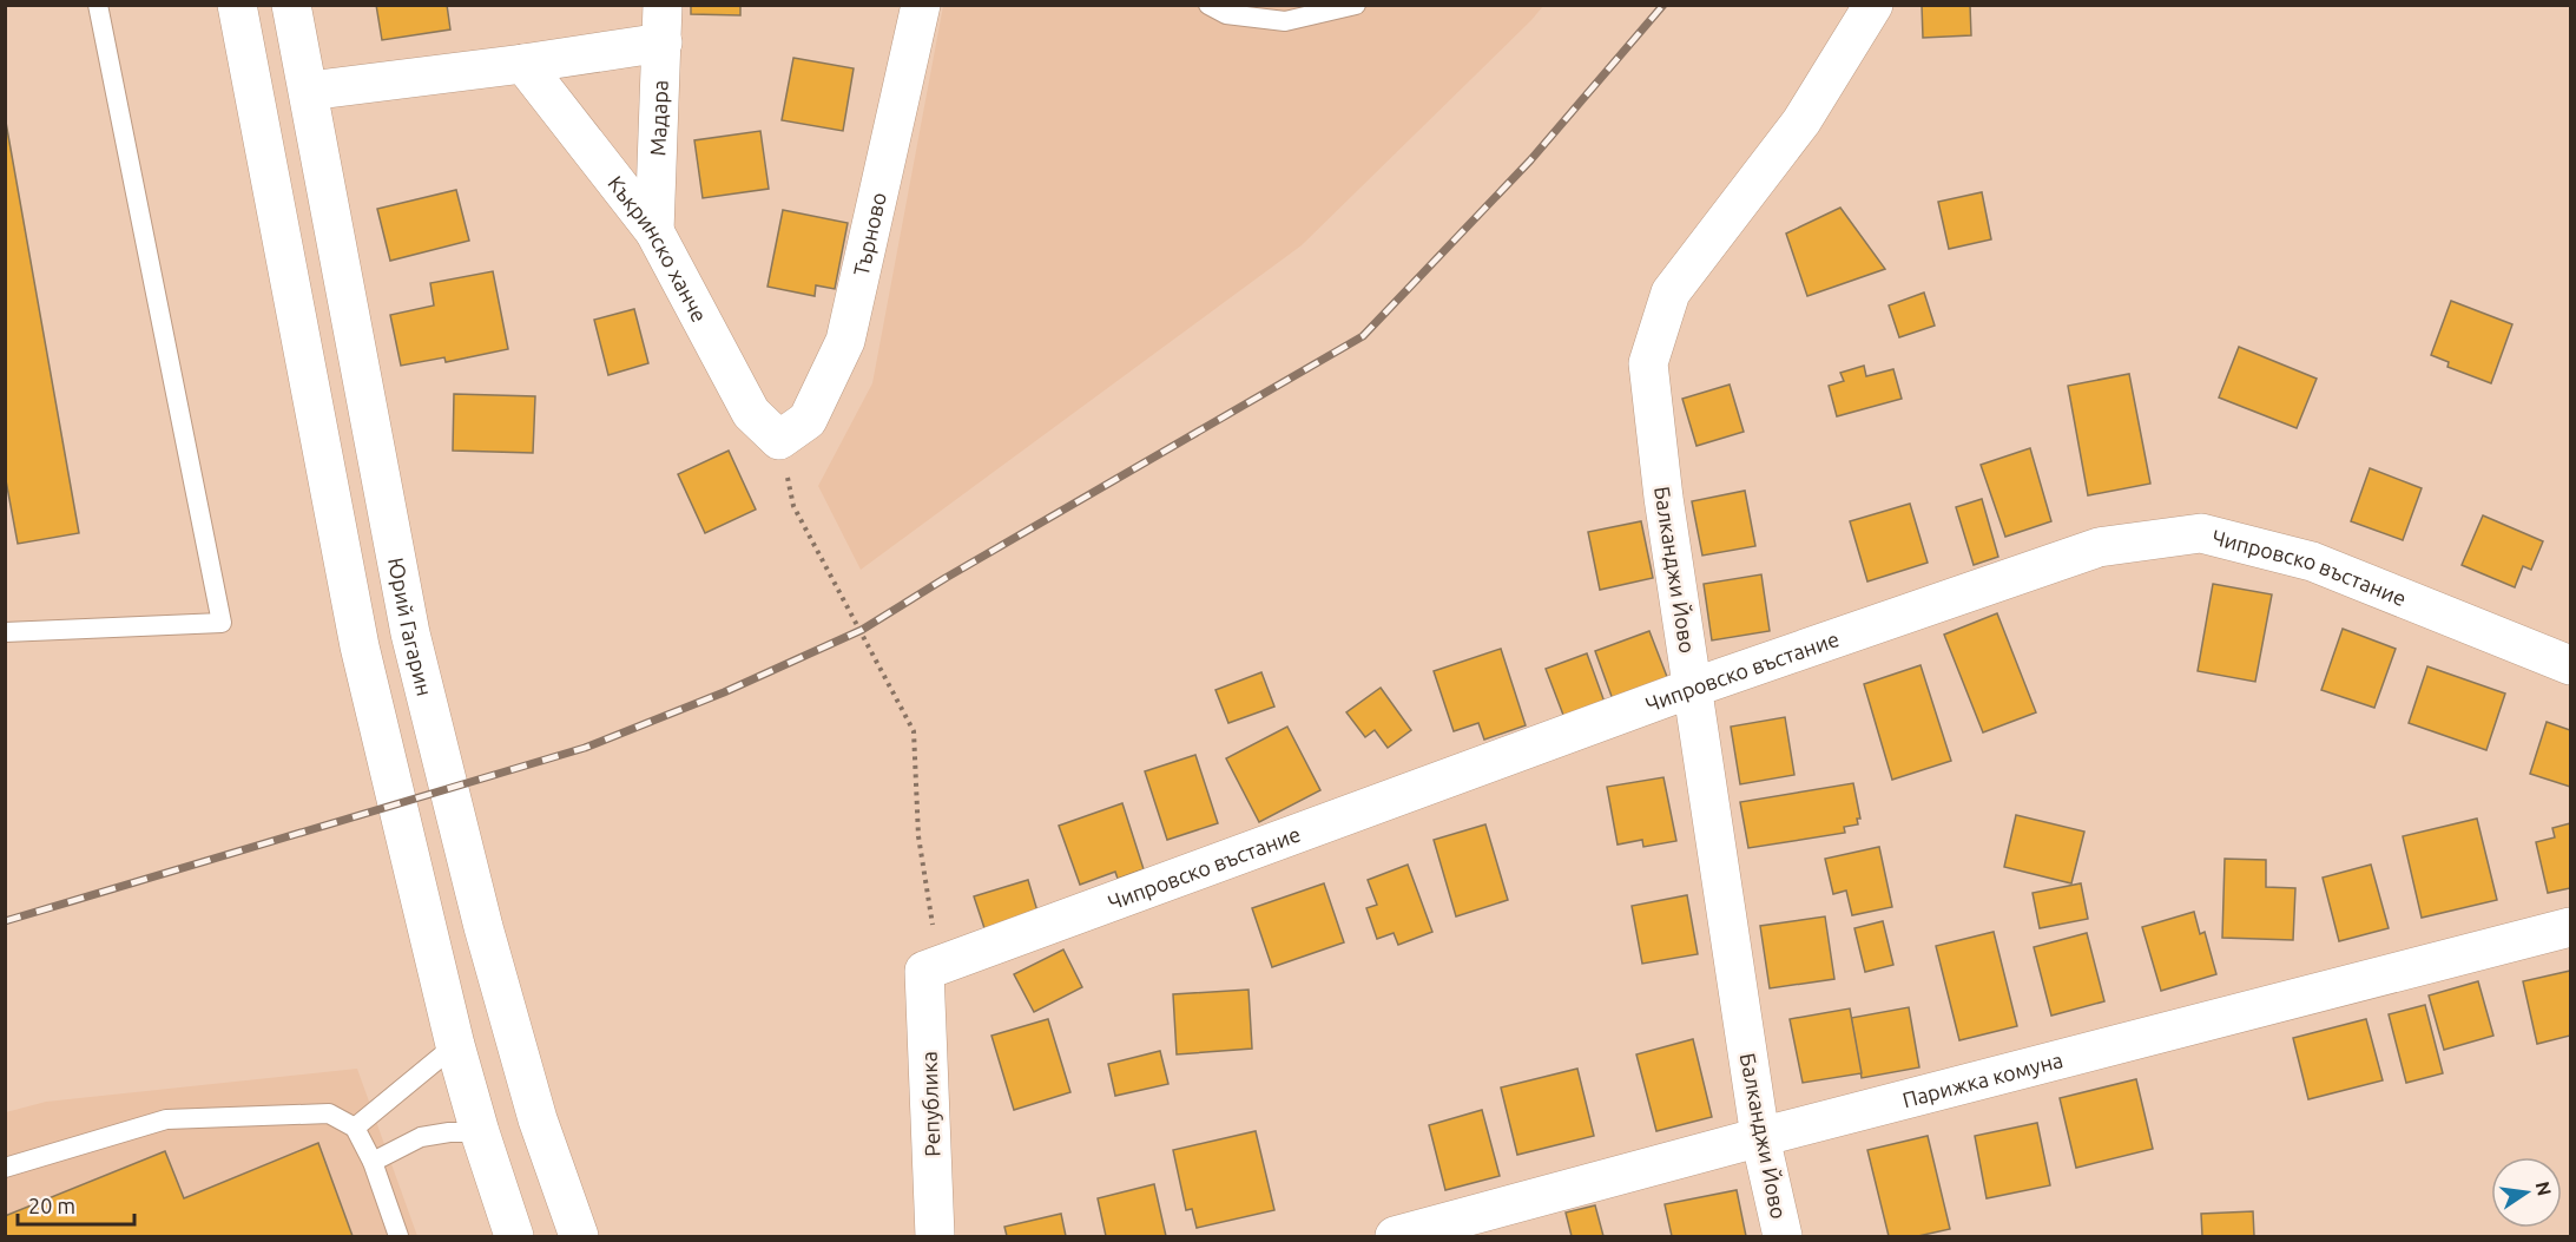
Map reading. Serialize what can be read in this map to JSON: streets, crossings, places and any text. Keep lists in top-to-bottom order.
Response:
{
  "streets": {
    "street": [
      "Мадара",
      "Търново",
      "Къкринско ханче",
      "Чипровско въстание",
      "Балканджи Йово",
      "Юрий Гагарин",
      "Парижка комуна",
      "Република"
    ]
  },
  "crossings": [
    ["Мадара", "Къкринско ханче"],
    ["Търново", "Къкринско ханче"],
    ["Чипровско въстание", "Балканджи Йово"],
    ["Чипровско въстание", "Република"],
    ["Балканджи Йово", "Парижка комуна"]
  ],
  "scale_bar": "20 m",
  "north": "right"
}
